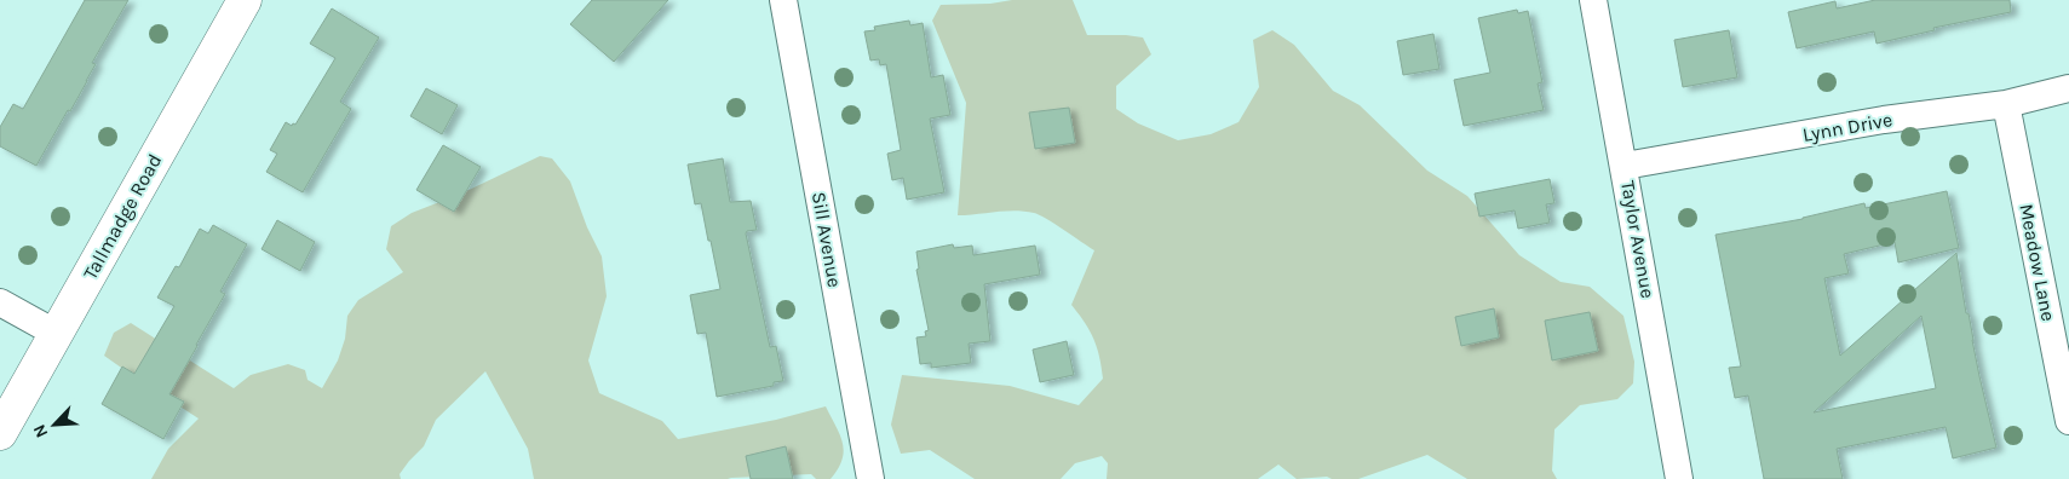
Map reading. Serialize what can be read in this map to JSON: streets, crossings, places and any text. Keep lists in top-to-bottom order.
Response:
{
  "streets": {
    "street": [
      "Lynn Drive",
      "Tallmadge Road",
      "Sill Avenue",
      "Taylor Avenue",
      "Meadow Lane"
    ]
  },
  "crossings": [
    ["Lynn Drive", "Taylor Avenue"],
    ["Lynn Drive", "Meadow Lane"]
  ],
  "north": "bottom left"
}
